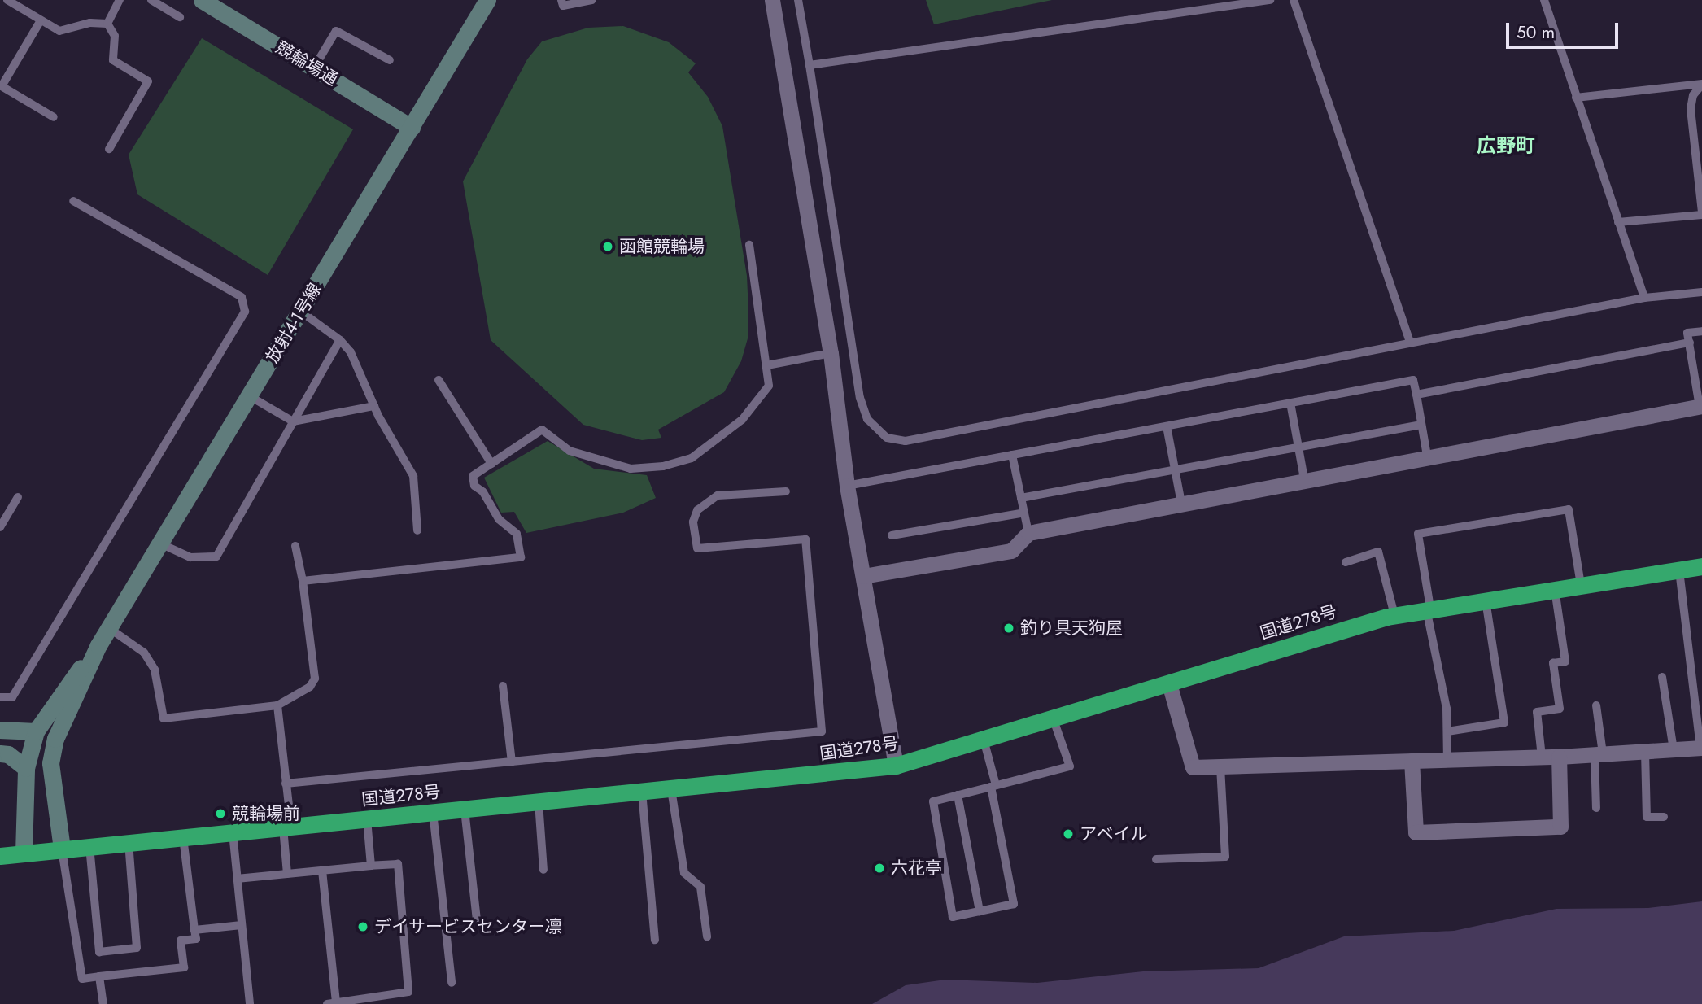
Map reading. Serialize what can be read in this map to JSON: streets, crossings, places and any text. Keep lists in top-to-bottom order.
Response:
{
  "streets": {
    "highway": ["国道278号"],
    "street": ["競輪場通", "放射4-1号線"]
  },
  "crossings": [
    ["競輪場通", "放射4-1号線"],
    ["放射4-1号線", "国道278号"]
  ],
  "districts": ["広野町"],
  "places": [
    "函館競輪場",
    "釣り具天狗屋",
    "競輪場前",
    "アベイル",
    "六花亭",
    "デイサービスセンター凛"
  ],
  "scale_bar": "50 m"
}
